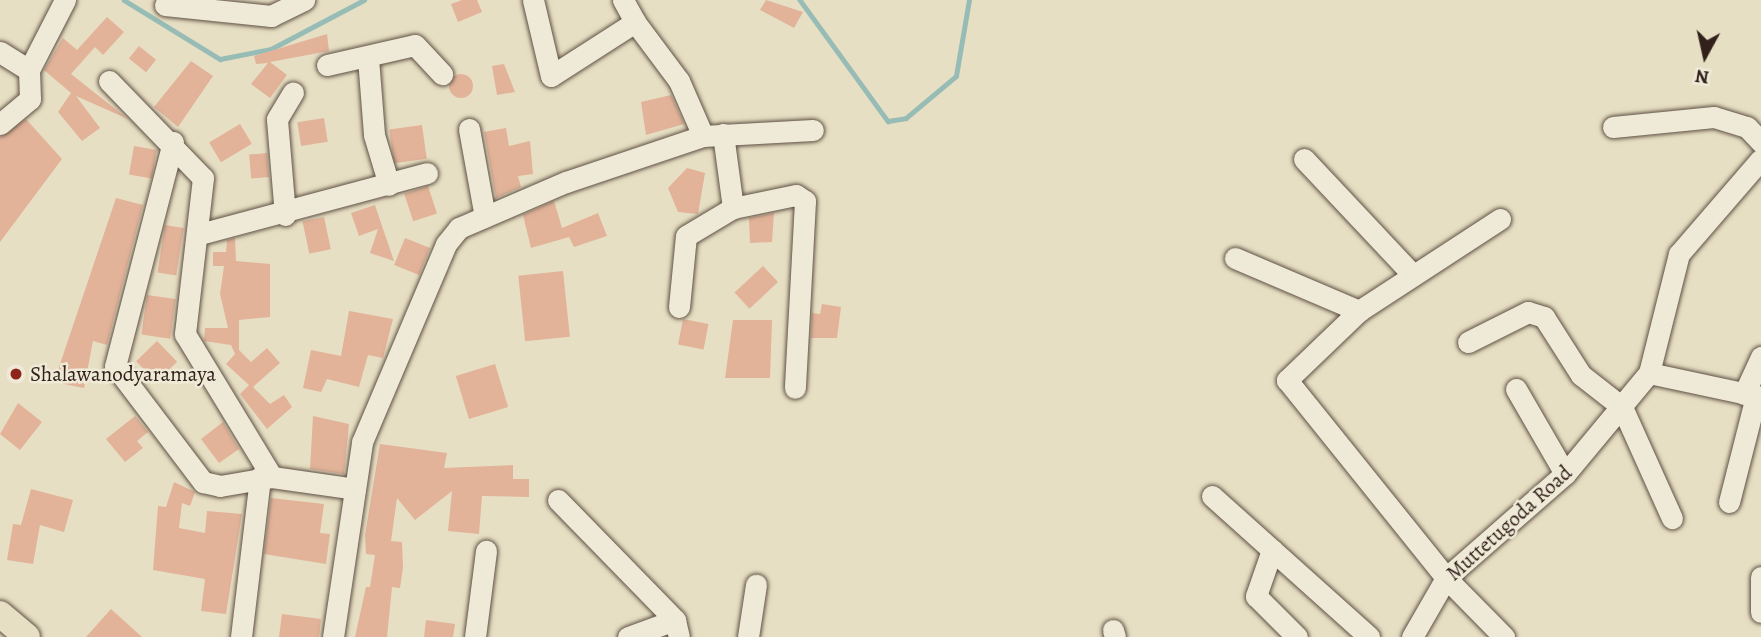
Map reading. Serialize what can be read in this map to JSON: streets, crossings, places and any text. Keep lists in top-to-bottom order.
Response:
{
  "streets": {
    "street": ["Muttetugoda Road"]
  },
  "places": ["Shalawanodyaramaya"],
  "north": "bottom"
}
